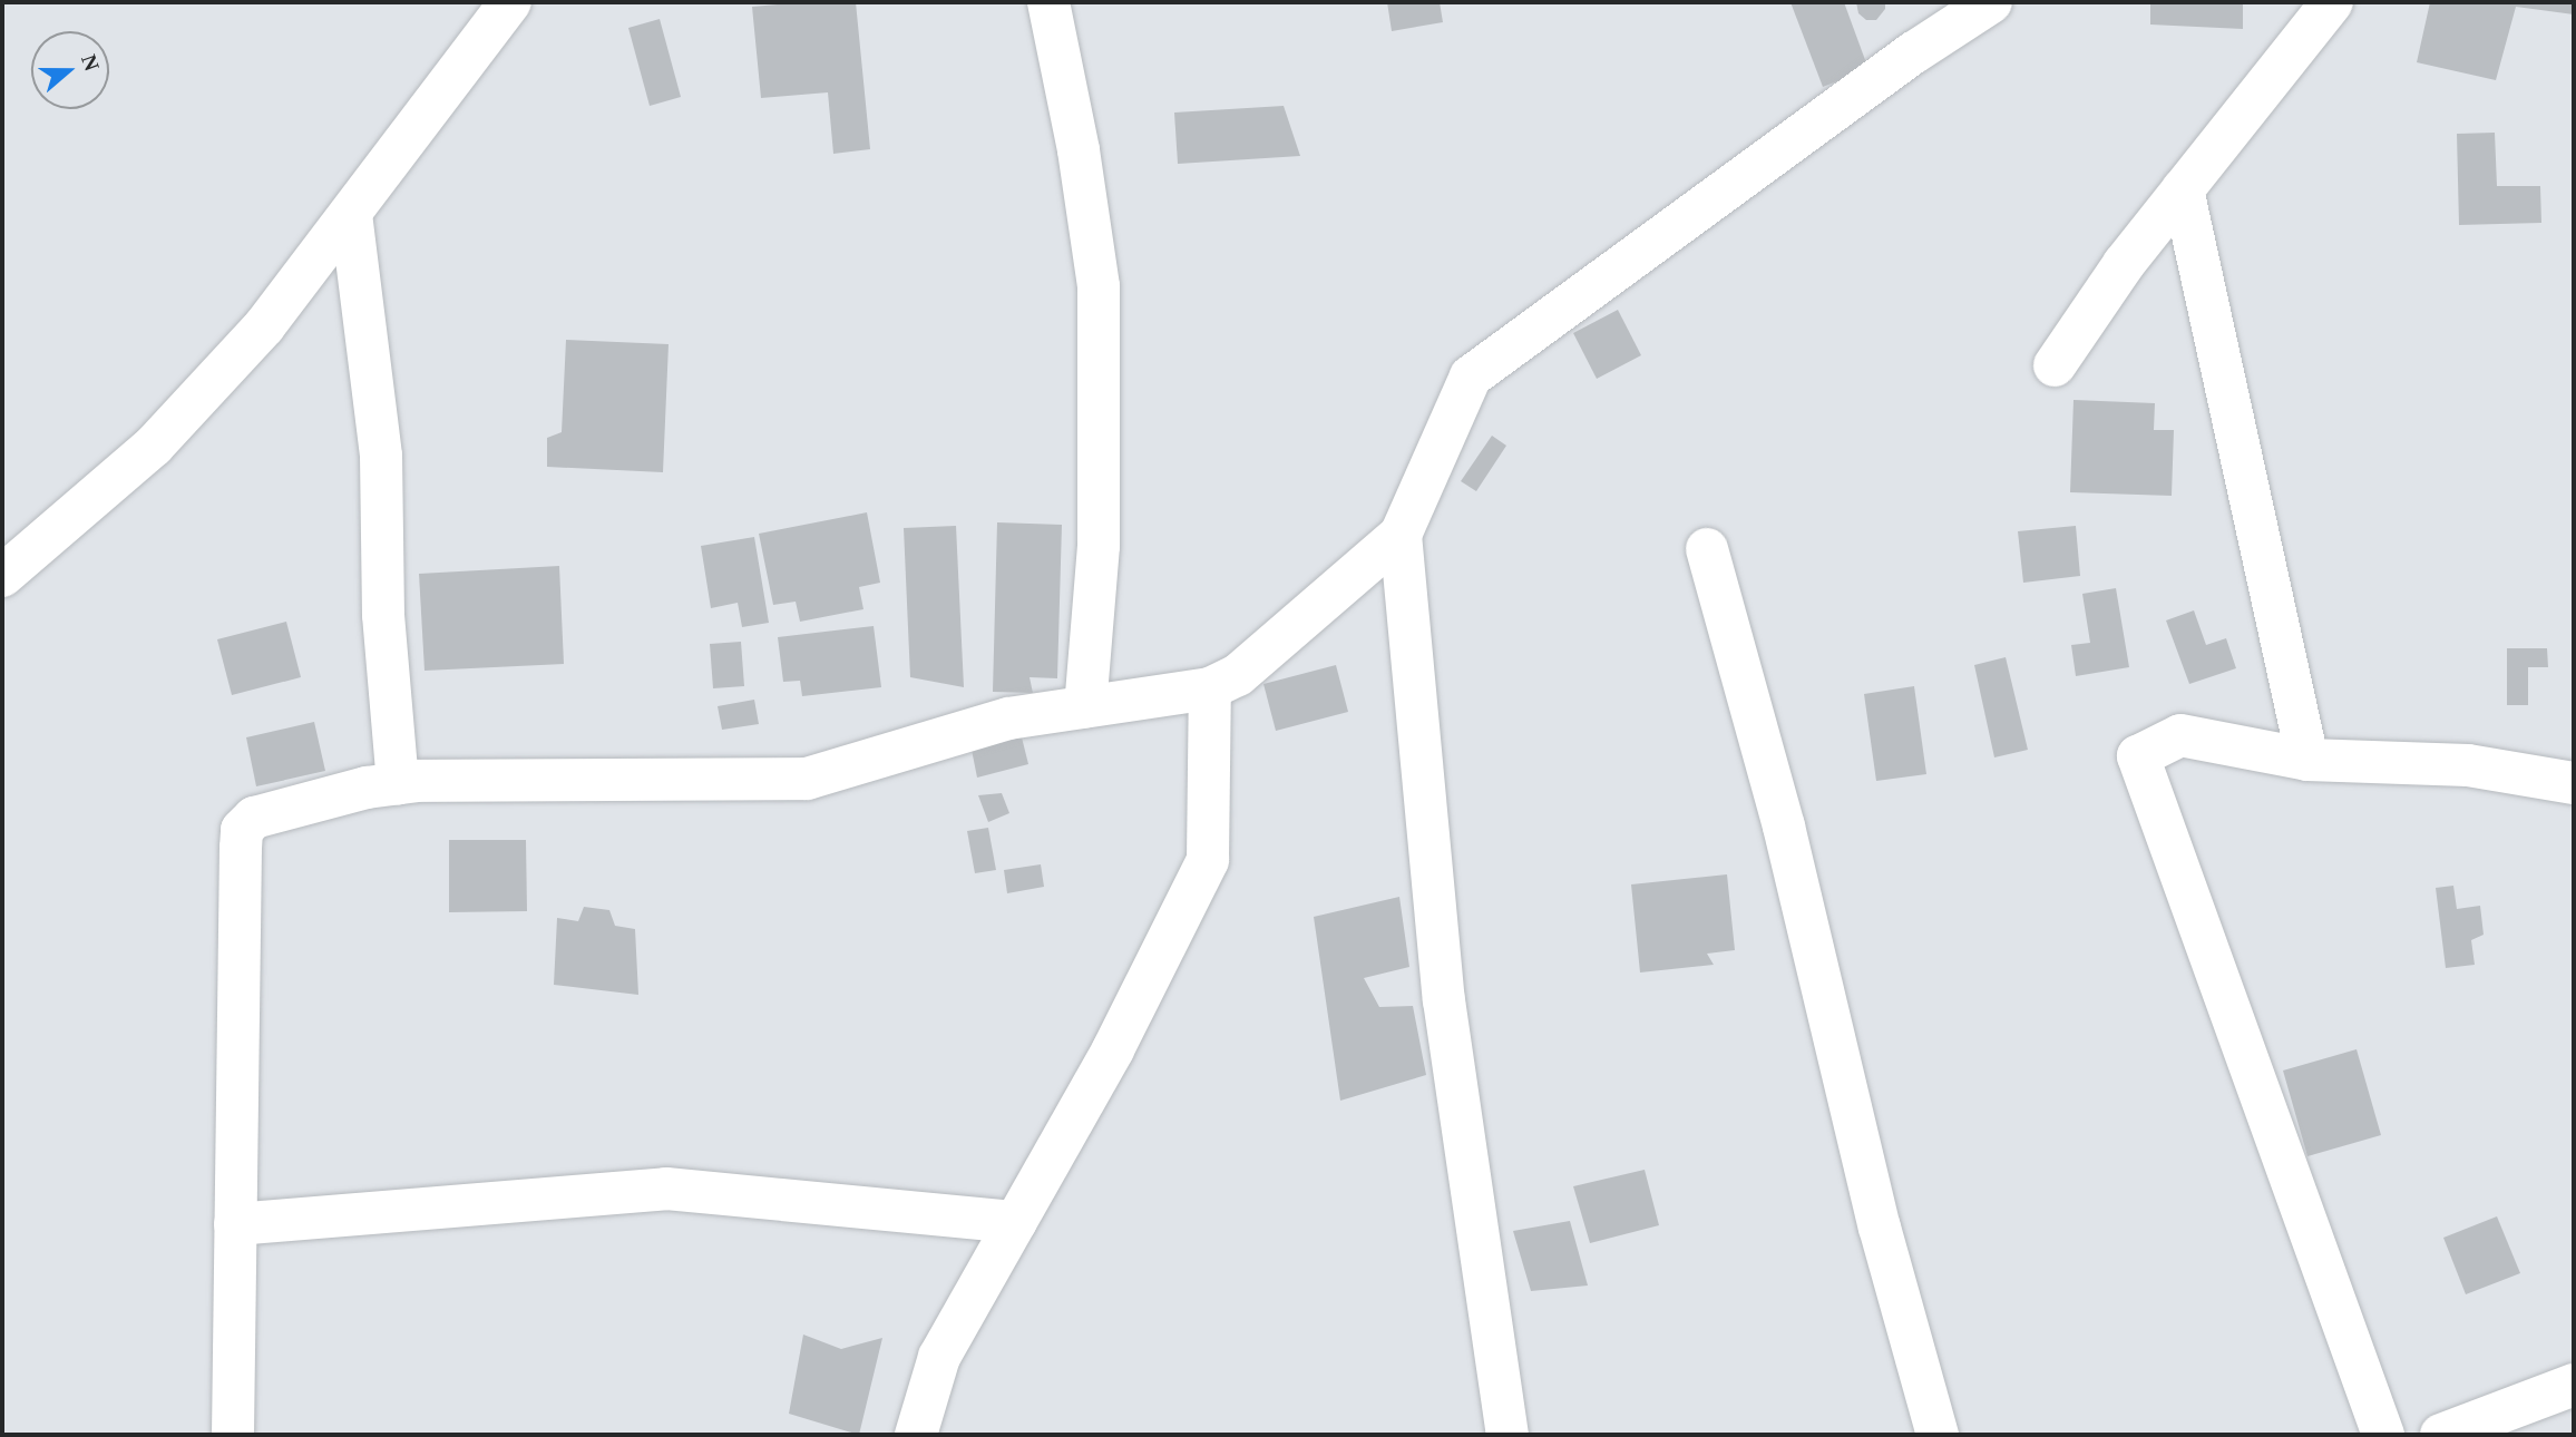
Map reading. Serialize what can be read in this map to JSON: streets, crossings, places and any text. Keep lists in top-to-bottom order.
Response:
{
  "north": "right"
}
